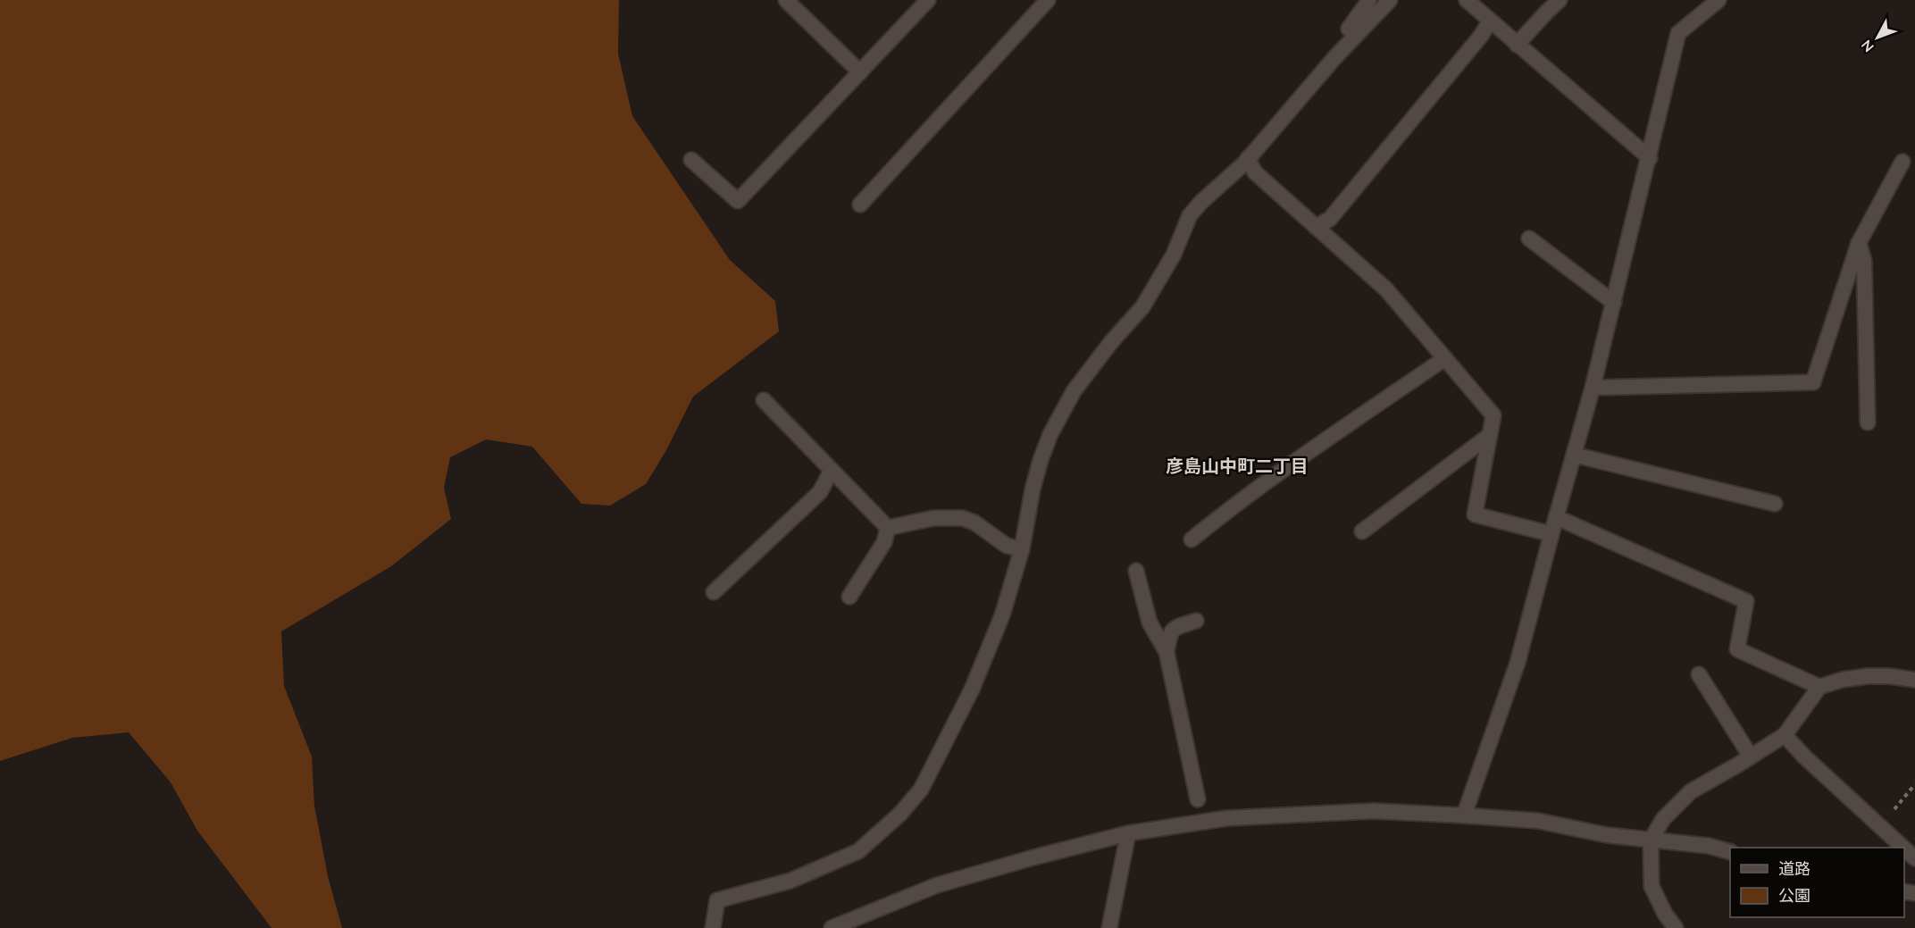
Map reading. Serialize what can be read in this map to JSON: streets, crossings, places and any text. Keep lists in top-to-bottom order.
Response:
{
  "districts": ["彦島山中町二丁目"],
  "legend": ["道路", "公園"],
  "north": "bottom left"
}
